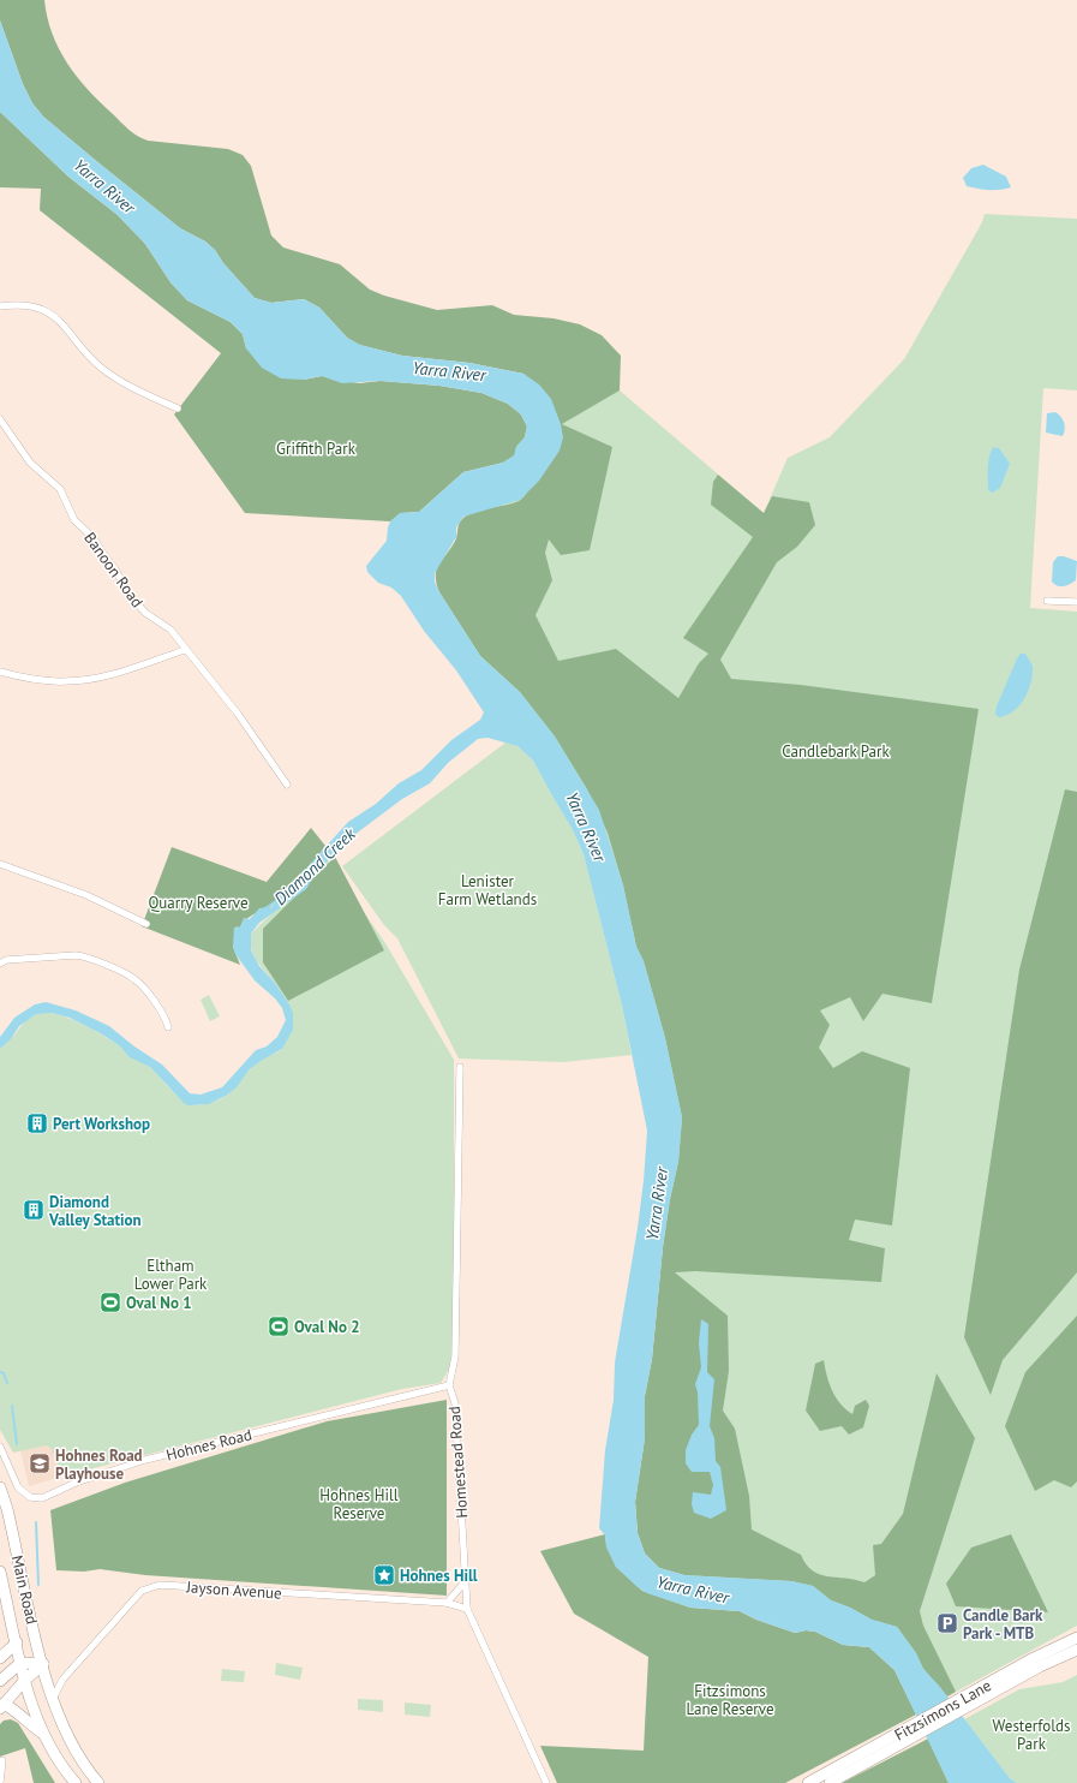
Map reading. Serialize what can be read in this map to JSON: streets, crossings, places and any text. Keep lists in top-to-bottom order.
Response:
{
  "streets": {
    "main road": ["Main Road", "Fitzsimons Lane"],
    "street": [
      "Banoon Road",
      "Hohnes Road",
      "Homestead Road",
      "Jayson Avenue"
    ]
  },
  "crossings": [
    ["Hohnes Road", "Homestead Road"],
    ["Homestead Road", "Jayson Avenue"]
  ],
  "water": ["Yarra River", "Diamond Creek"],
  "parks": [
    "Griffith Park",
    "Candlebark Park",
    "Lenister Farm Wetlands",
    "Quarry Reserve",
    "Eltham Lower Park",
    "Hohnes Hill Reserve",
    "Fitzsimons Lane Reserve",
    "Westerfolds Park"
  ],
  "places": {
    "building": ["Pert Workshop", "Diamond Valley Station"],
    "sports": ["Oval No 1", "Oval No 2"],
    "school or university": ["Hohnes Road Playhouse"],
    "place": ["Hohnes Hill"],
    "parking": ["Candle Bark Park - MTB"]
  }
}
